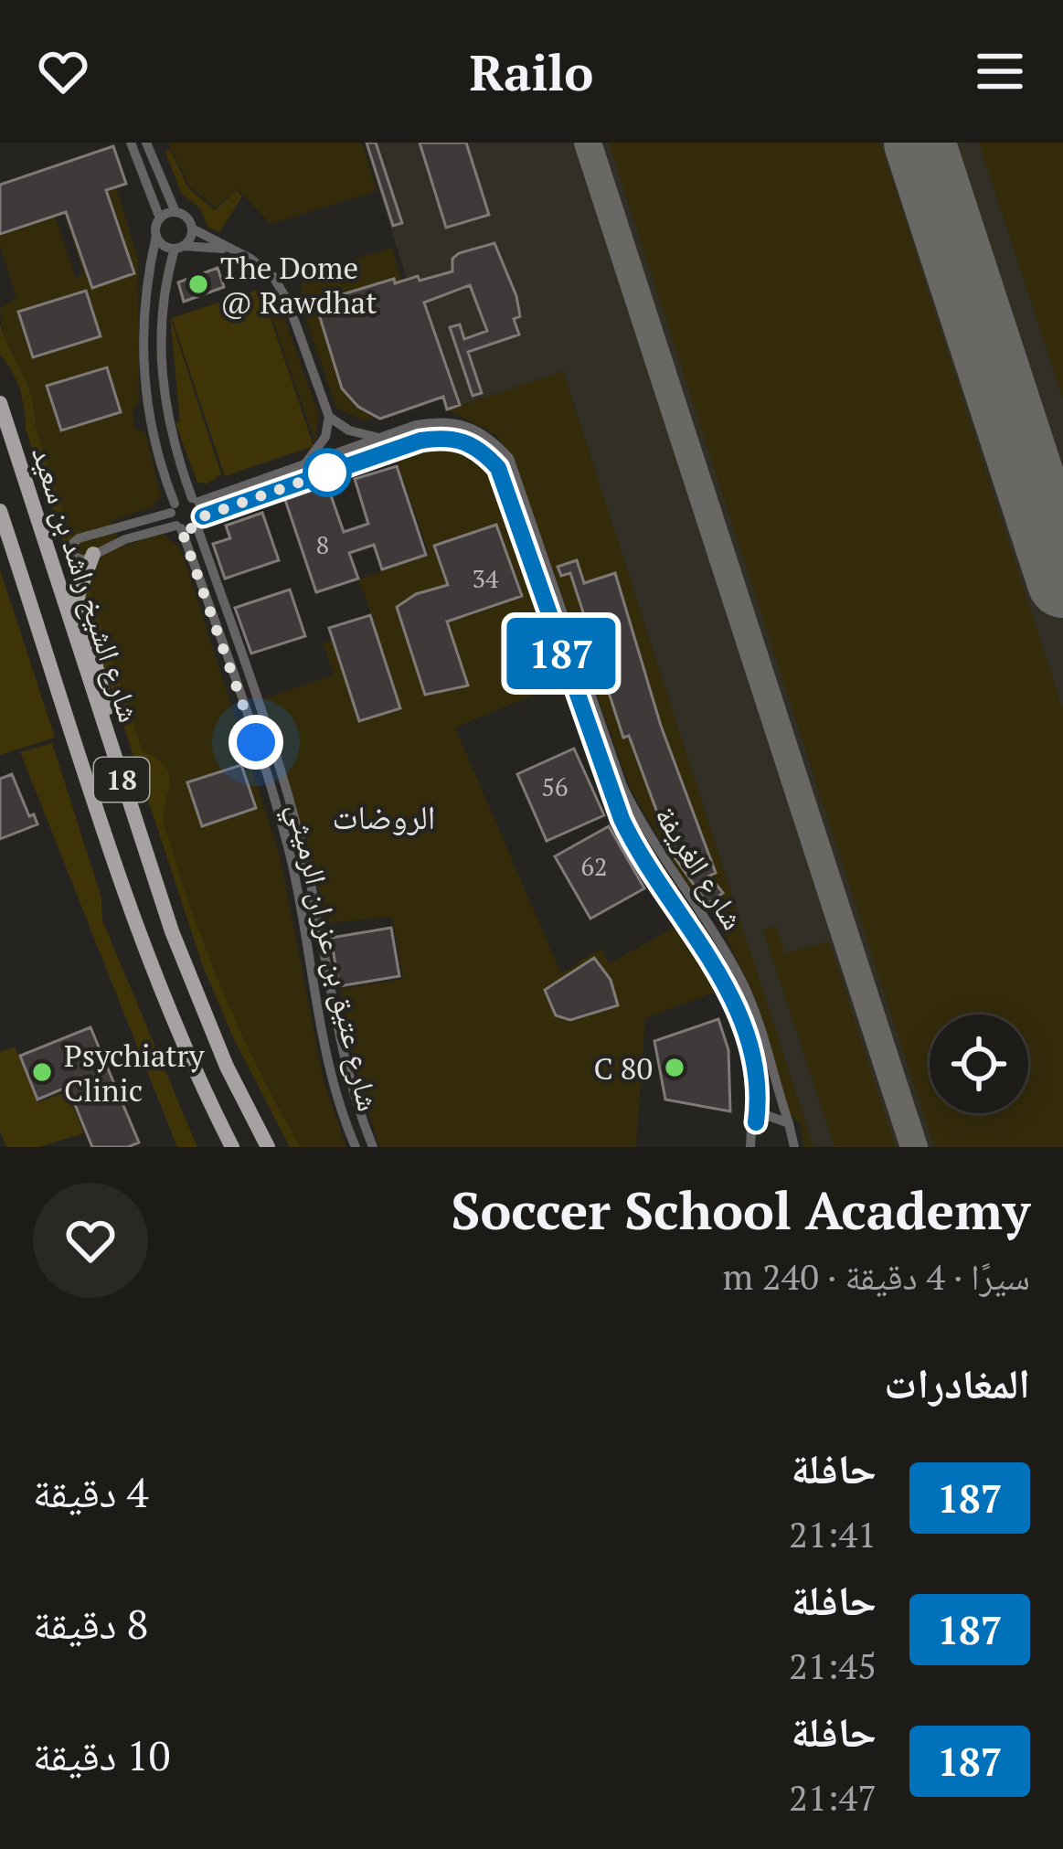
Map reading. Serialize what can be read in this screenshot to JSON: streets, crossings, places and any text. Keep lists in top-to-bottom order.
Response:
{
  "streets": {
    "main road": ["شارع الشيخ راشد بن سعيد", "18"],
    "street": ["شارع الغريفة", "شارع عتيق بن عزران الرميثي"]
  },
  "crossings": [
    ["شارع الغريفة", "شارع عتيق بن عزران الرميثي"]
  ],
  "districts": ["الروضات"],
  "places": ["The Dome @ Rawdhat", "C 80", "Psychiatry Clinic"],
  "lines": ["bus line 187"],
  "house_numbers": [
    "8",
    "34",
    "56",
    "62"
  ],
  "page": {
    "header": "Railo",
    "on_map": "187",
    "heading": [
      ["Soccer School Academy", "سيرًا · 4 دقيقة · 240 m"],
      "المغادرات"
    ],
    "list": [
      {
        "mark": "187",
        "name": "حافلة",
        "note": "21:41",
        "value": "4 دقيقة"
      },
      {
        "mark": "187",
        "name": "حافلة",
        "note": "21:45",
        "value": "8 دقيقة"
      },
      {
        "mark": "187",
        "name": "حافلة",
        "note": "21:47",
        "value": "10 دقيقة"
      }
    ]
  }
}
